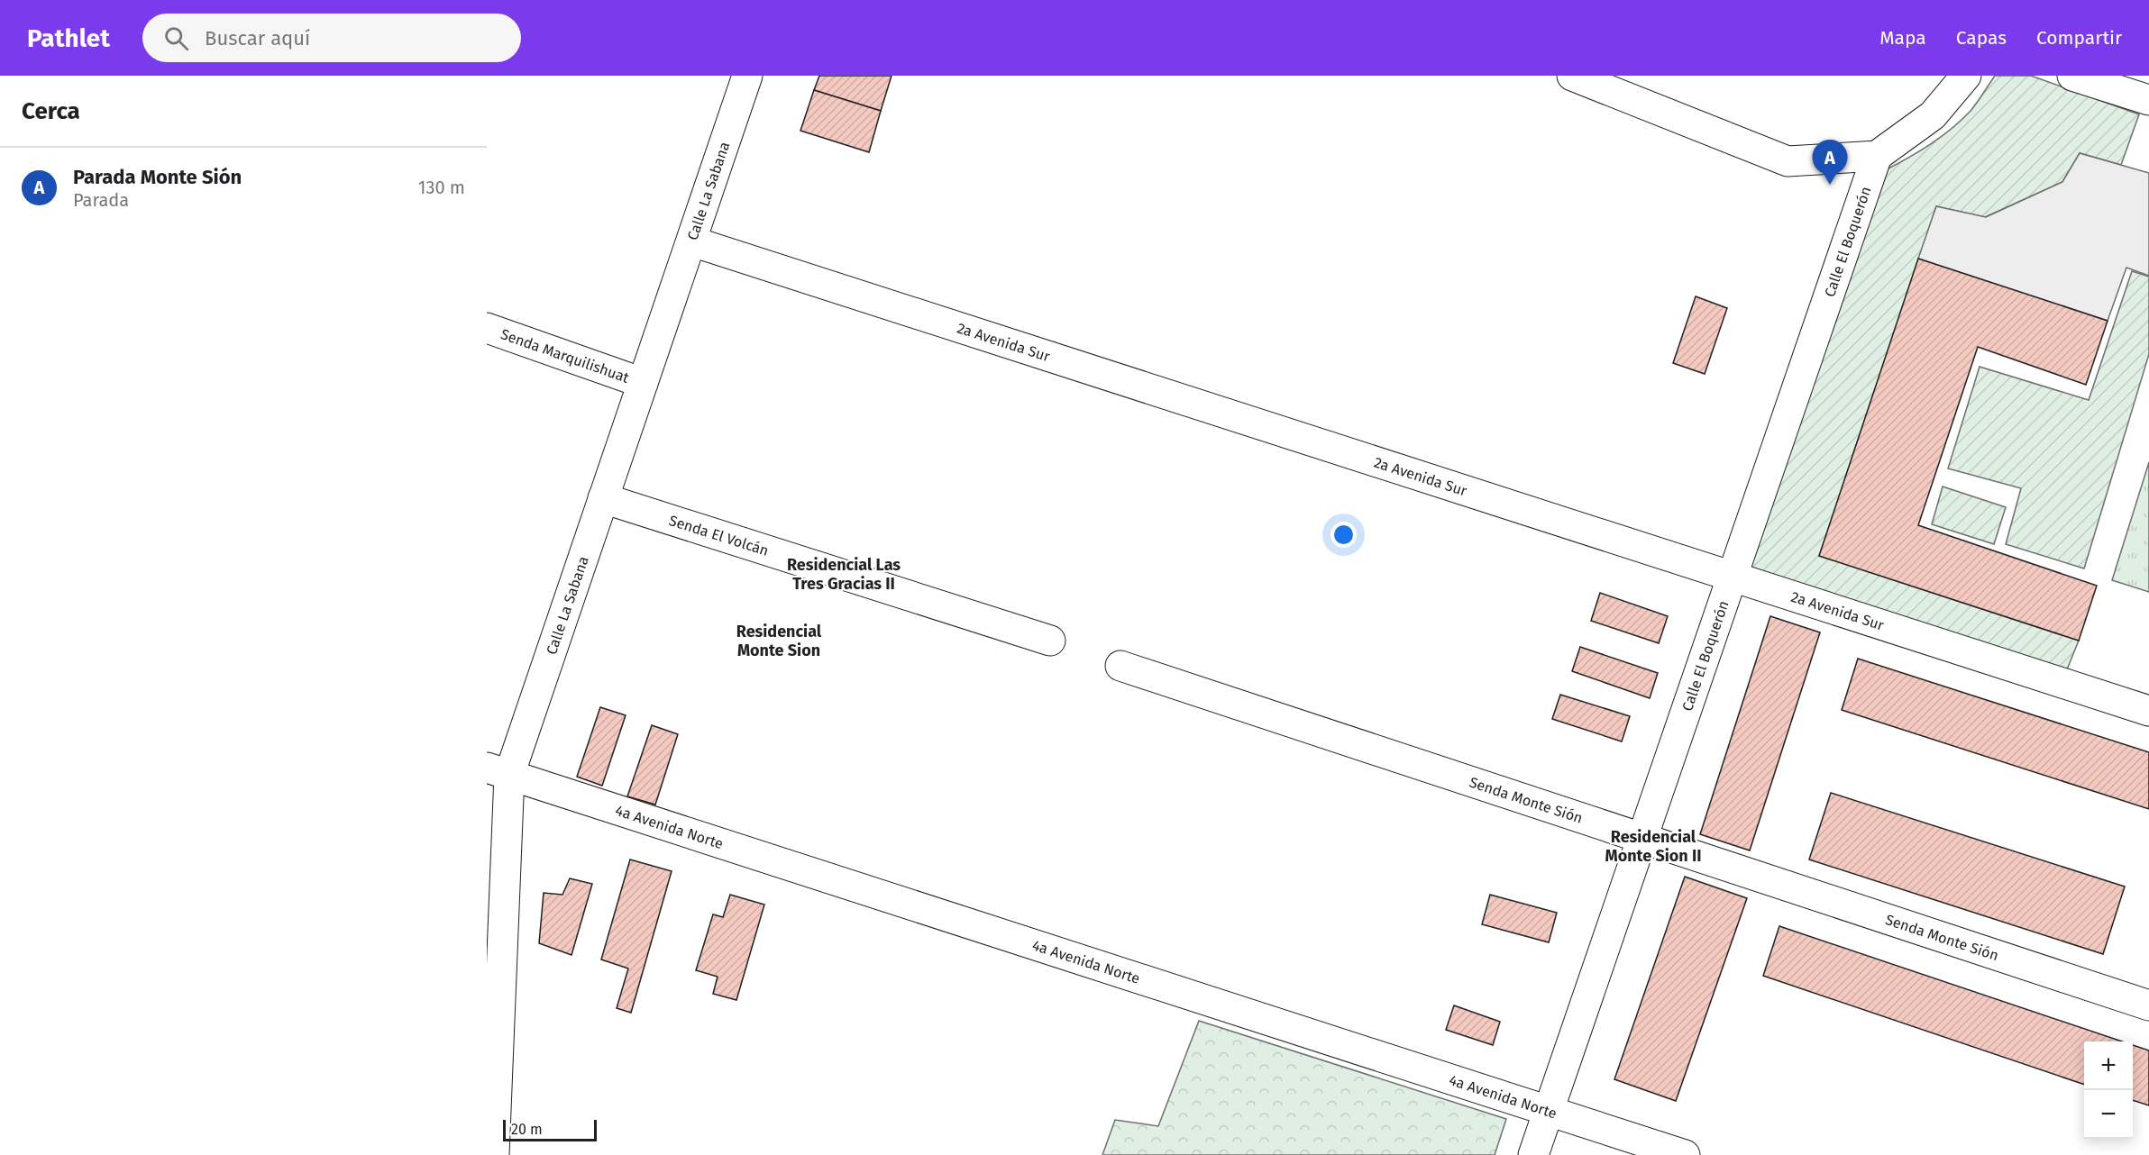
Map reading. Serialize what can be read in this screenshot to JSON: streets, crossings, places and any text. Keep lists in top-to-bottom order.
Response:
{
  "streets": {
    "street": [
      "Calle La Sabana",
      "Calle El Boquerón",
      "2a Avenida Sur",
      "Senda Marquilishuat",
      "Senda El Volcán",
      "Senda Monte Sión",
      "4a Avenida Norte"
    ]
  },
  "crossings": [
    ["Calle La Sabana", "2a Avenida Sur"],
    ["Calle La Sabana", "Senda Marquilishuat"],
    ["Calle La Sabana", "Senda El Volcán"],
    ["Calle La Sabana", "4a Avenida Norte"],
    ["Calle El Boquerón", "2a Avenida Sur"],
    ["Calle El Boquerón", "Senda Monte Sión"],
    ["Calle El Boquerón", "4a Avenida Norte"]
  ],
  "districts": ["Residencial Las Tres Gracias II", "Residencial Monte Sion", "Residencial Monte Sion II"],
  "scale_bar": "20 m",
  "page": {
    "header": "Pathlet",
    "search": "Buscar aquí",
    "nav": ["Mapa", "Capas", "Compartir"],
    "heading": "Cerca",
    "pins": "A",
    "list": [
      {
        "mark": "A",
        "name": "Parada Monte Sión",
        "note": "Parada",
        "value": "130 m"
      }
    ],
    "map_buttons": ["+", "−"],
    "scale": "20 m"
  }
}
